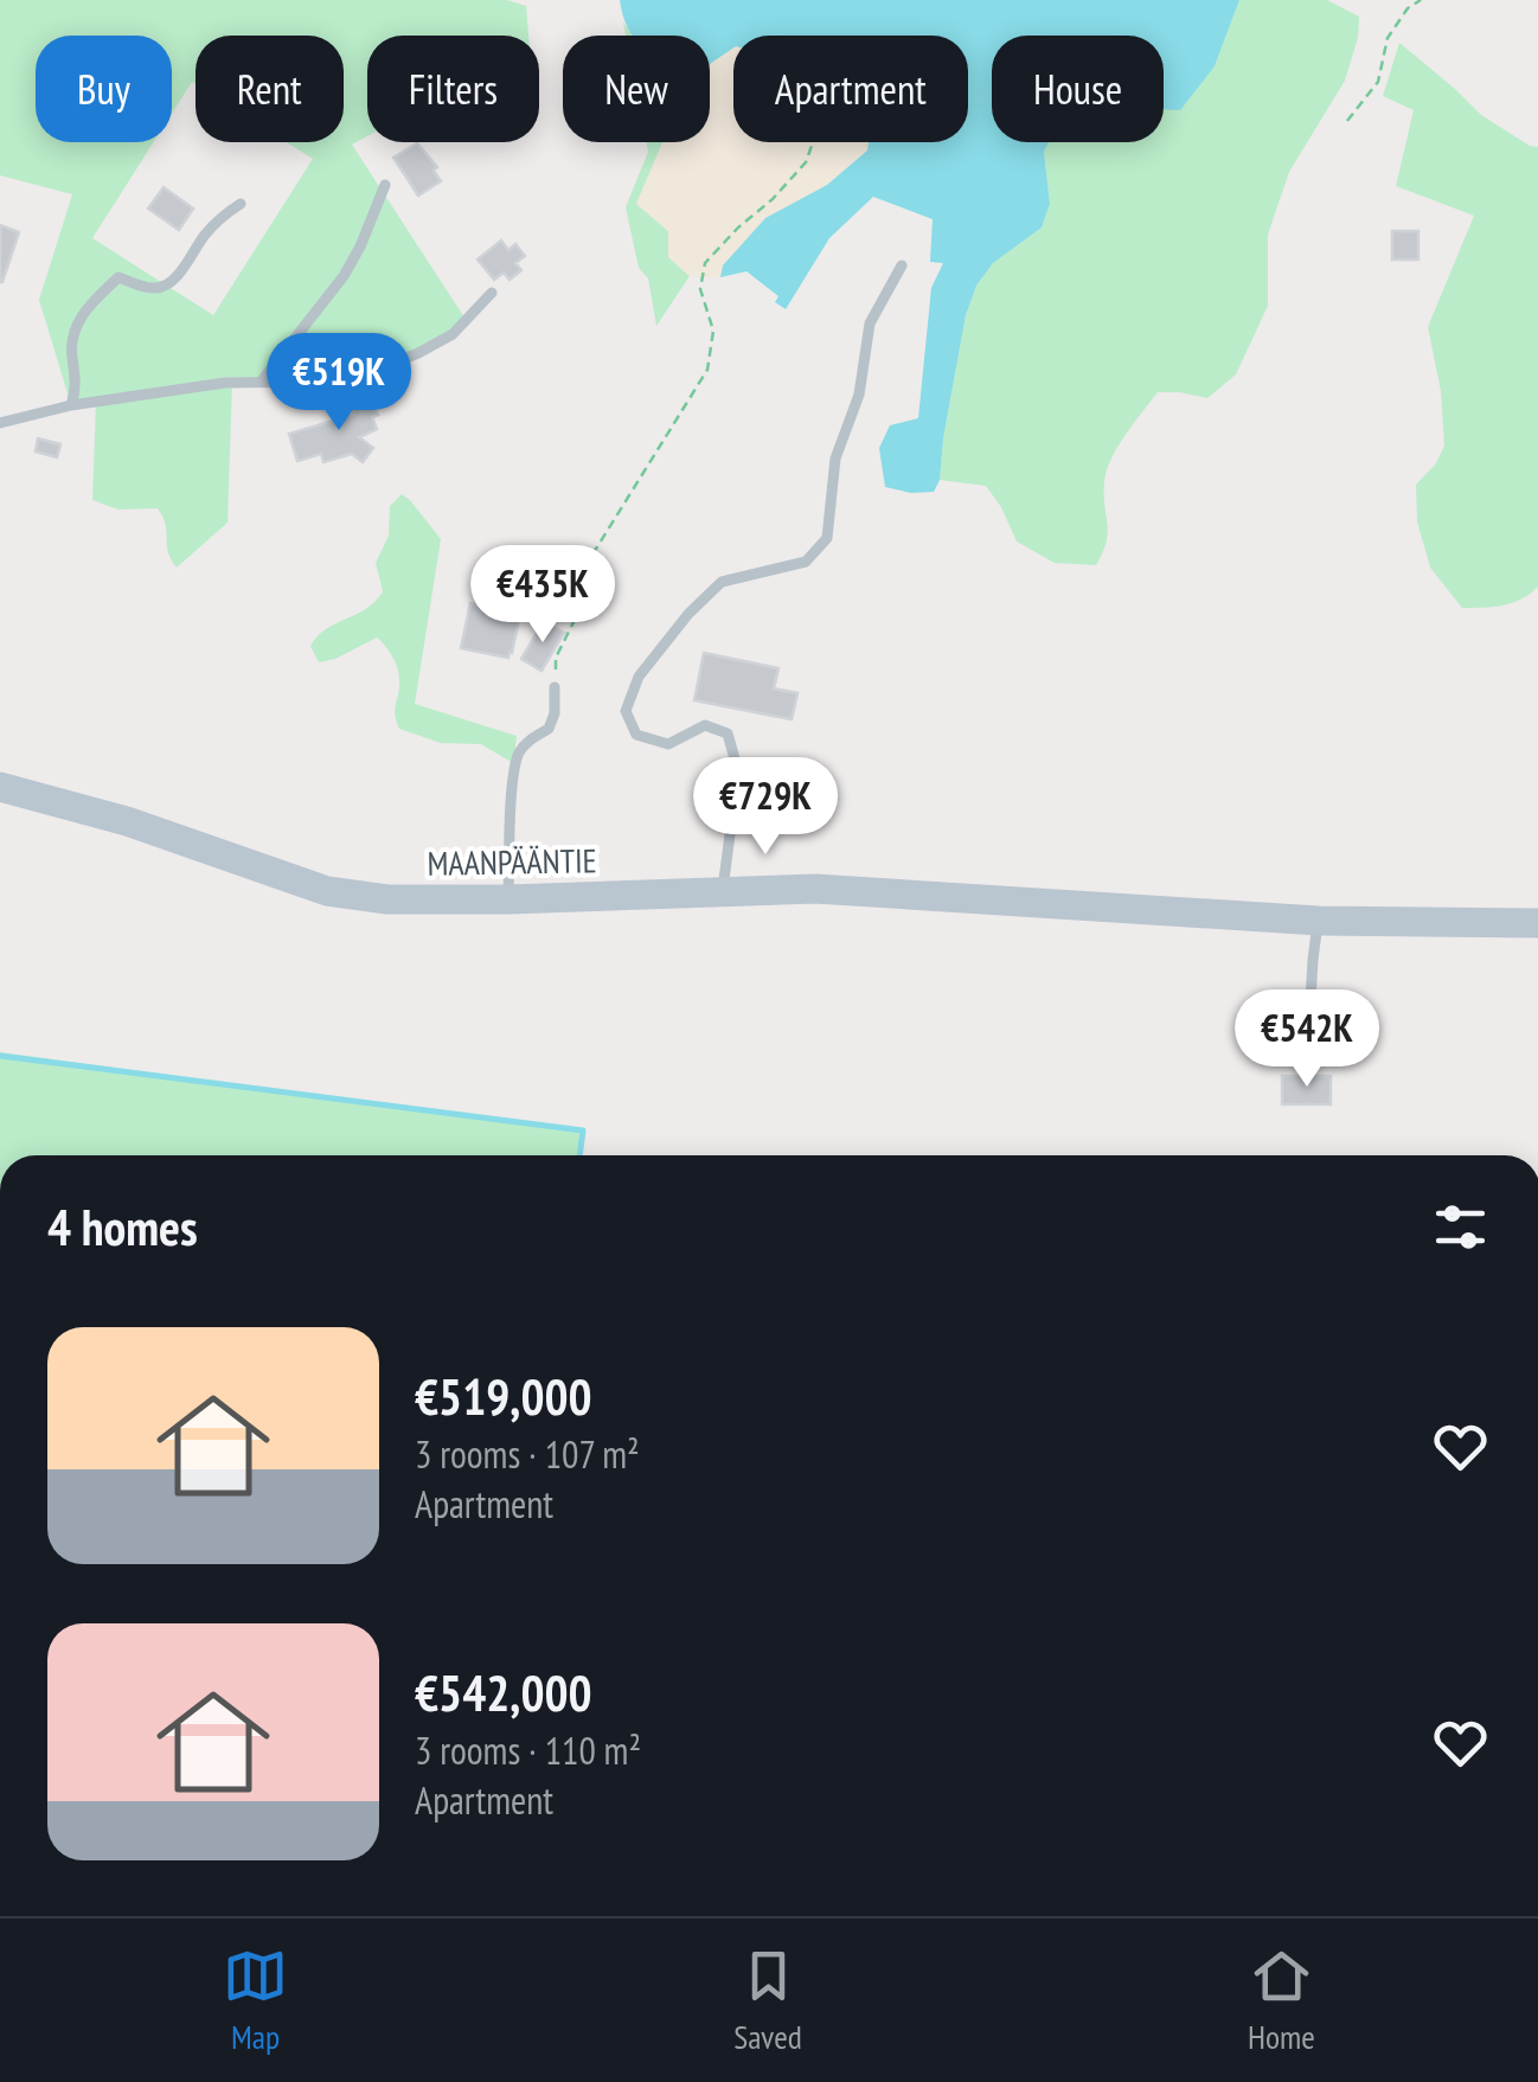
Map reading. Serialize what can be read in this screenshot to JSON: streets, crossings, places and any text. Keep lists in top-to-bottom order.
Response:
{
  "streets": {
    "street": ["MAANPÄÄNTIE"]
  },
  "page": {
    "chip": [
      "Buy",
      "Rent",
      "Filters",
      "New",
      "Apartment",
      "House"
    ],
    "price": [
      "€519K",
      "€435K",
      "€729K",
      "€542K"
    ],
    "heading": "4 homes",
    "list": [
      {
        "name": "€519,000",
        "note": "3 rooms · 107 m² · Apartment"
      },
      {
        "name": "€542,000",
        "note": "3 rooms · 110 m² · Apartment"
      }
    ],
    "tabs": ["Map", "Saved", "Home"]
  }
}
